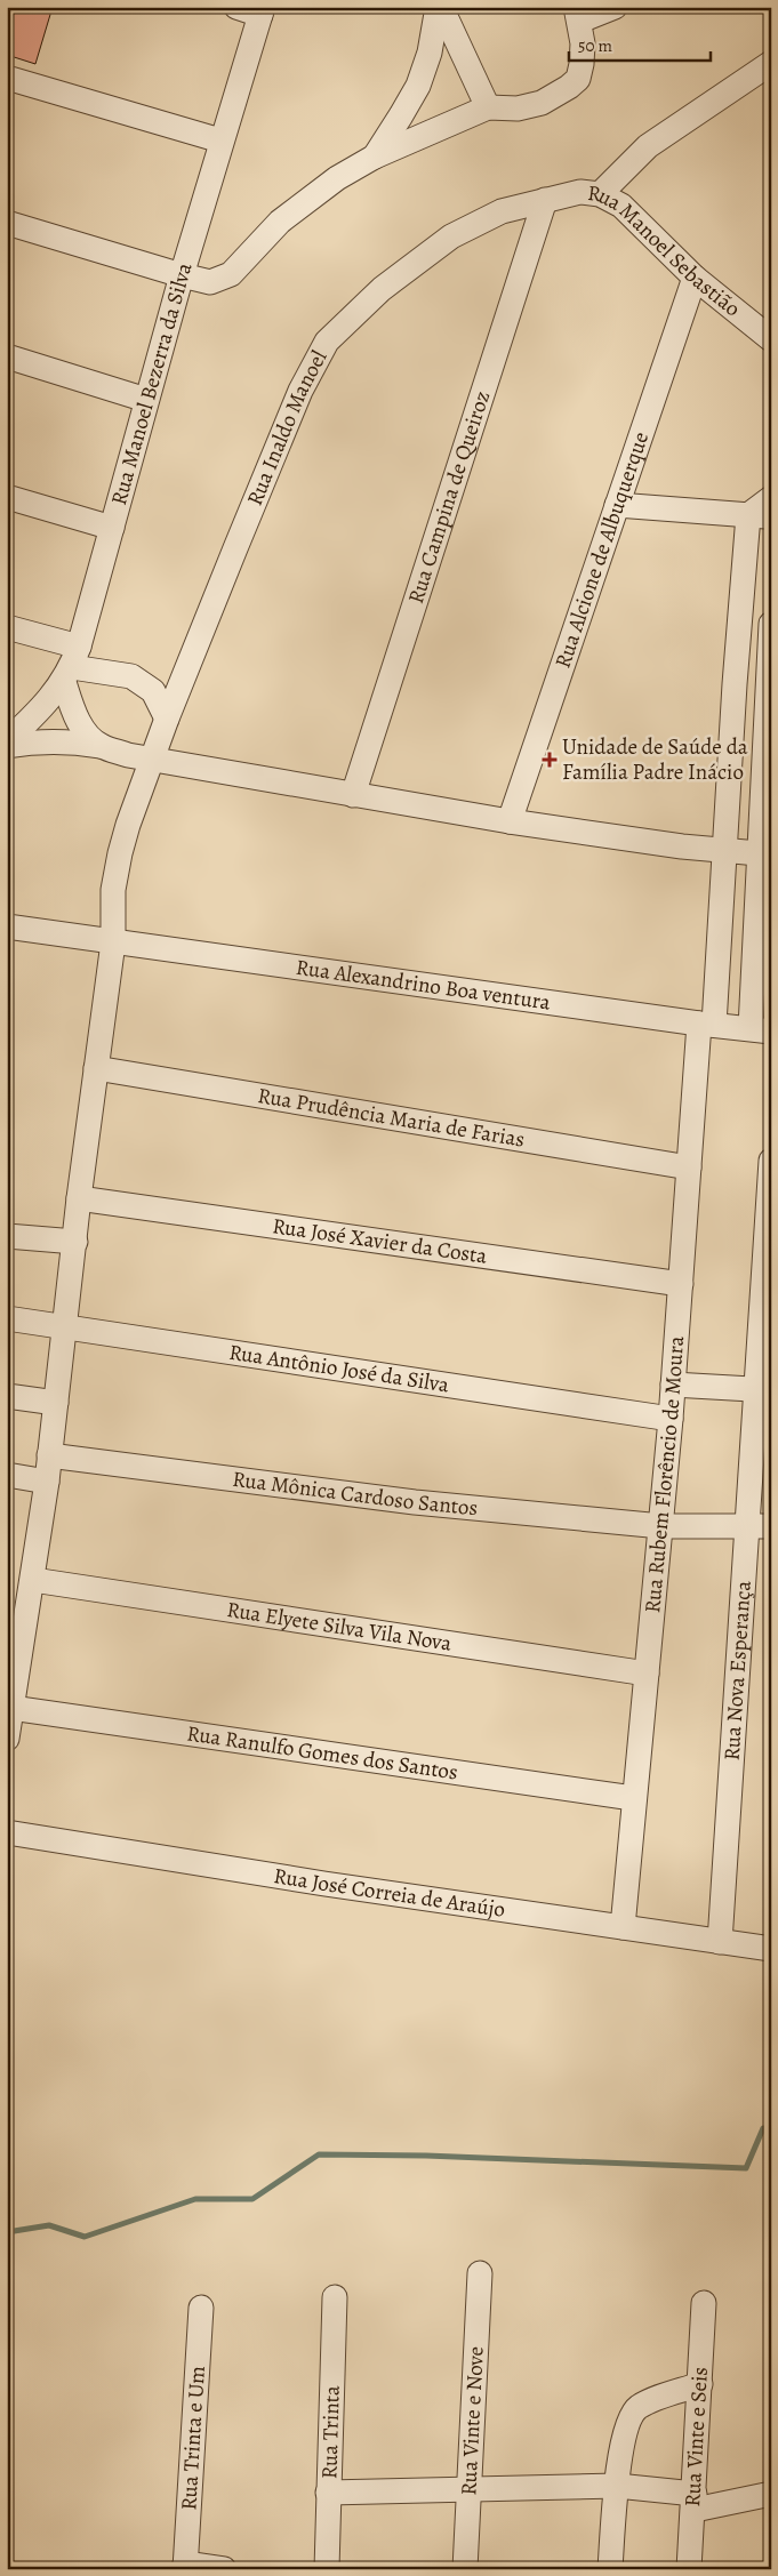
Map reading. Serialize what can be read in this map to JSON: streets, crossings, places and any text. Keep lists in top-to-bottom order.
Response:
{
  "streets": {
    "street": [
      "Rua Manoel Sebastião",
      "Rua Manoel Bezerra da Silva",
      "Rua Inaldo Manoel",
      "Rua Campina de Queiroz",
      "Rua Alcione de Albuquerque",
      "Rua Alexandrino Boa ventura",
      "Rua Prudência Maria de Farias",
      "Rua José Xavier da Costa",
      "Rua Antônio José da Silva",
      "Rua Rubem Florêncio de Moura",
      "Rua Mônica Cardoso Santos",
      "Rua Elyete Silva Vila Nova",
      "Rua Nova Esperança",
      "Rua Ranulfo Gomes dos Santos",
      "Rua José Correia de Araújo",
      "Rua Vinte e Nove",
      "Rua Trinta",
      "Rua Vinte e Seis",
      "Rua Trinta e Um"
    ]
  },
  "crossings": [
    ["Rua Manoel Sebastião", "Rua Inaldo Manoel"],
    ["Rua Manoel Sebastião", "Rua Campina de Queiroz"],
    ["Rua Manoel Sebastião", "Rua Alcione de Albuquerque"],
    ["Rua Inaldo Manoel", "Rua Campina de Queiroz"],
    ["Rua Inaldo Manoel", "Rua Alexandrino Boa ventura"],
    ["Rua Inaldo Manoel", "Rua Prudência Maria de Farias"],
    ["Rua Inaldo Manoel", "Rua José Xavier da Costa"],
    ["Rua Inaldo Manoel", "Rua Antônio José da Silva"],
    ["Rua Inaldo Manoel", "Rua Mônica Cardoso Santos"],
    ["Rua Inaldo Manoel", "Rua Elyete Silva Vila Nova"],
    ["Rua Inaldo Manoel", "Rua Ranulfo Gomes dos Santos"],
    ["Rua Alexandrino Boa ventura", "Rua Rubem Florêncio de Moura"],
    ["Rua Prudência Maria de Farias", "Rua Rubem Florêncio de Moura"],
    ["Rua José Xavier da Costa", "Rua Rubem Florêncio de Moura"],
    ["Rua Antônio José da Silva", "Rua Rubem Florêncio de Moura"],
    ["Rua Rubem Florêncio de Moura", "Rua Mônica Cardoso Santos"],
    ["Rua Rubem Florêncio de Moura", "Rua Elyete Silva Vila Nova"],
    ["Rua Rubem Florêncio de Moura", "Rua Ranulfo Gomes dos Santos"],
    ["Rua Rubem Florêncio de Moura", "Rua José Correia de Araújo"],
    ["Rua Mônica Cardoso Santos", "Rua Nova Esperança"],
    ["Rua Nova Esperança", "Rua José Correia de Araújo"]
  ],
  "places": {
    "health": ["Unidade de Saúde da Família Padre Inácio"]
  },
  "scale_bar": "50 m"
}
